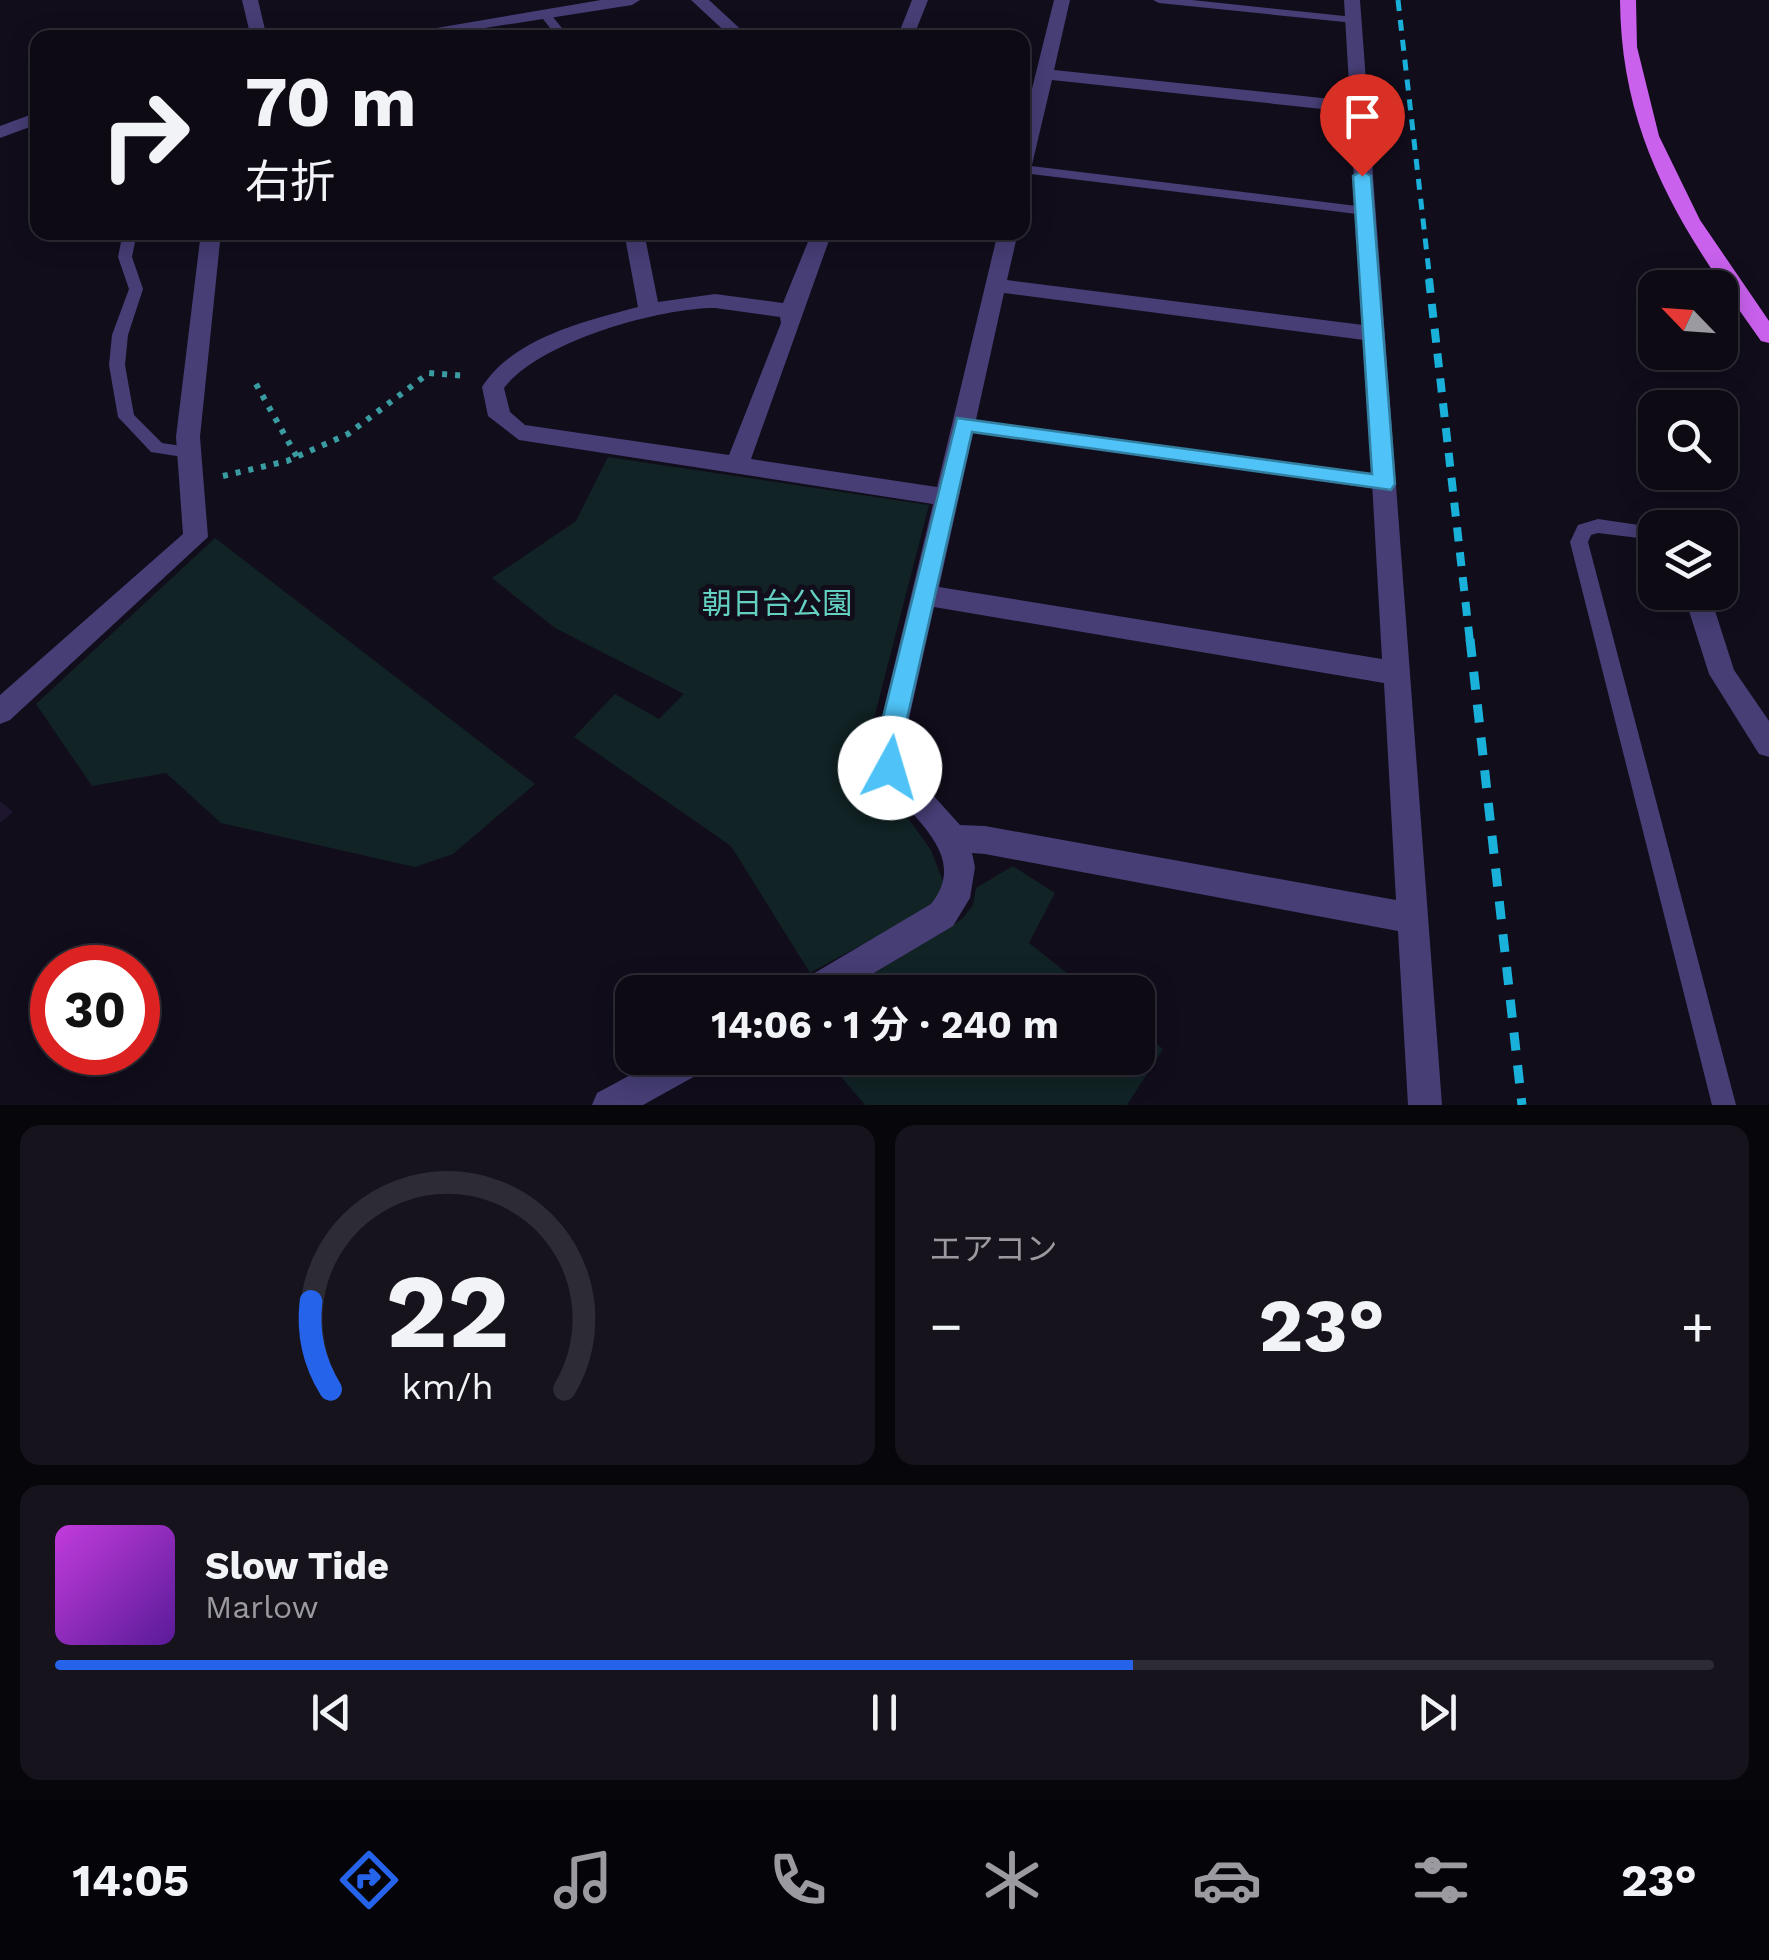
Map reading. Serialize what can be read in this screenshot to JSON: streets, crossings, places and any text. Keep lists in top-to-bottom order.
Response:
{
  "parks": ["朝日台公園"],
  "north": "top left",
  "page": {
    "turn": ["70 m", "右折"],
    "limit": "30",
    "trip": "14:06 · 1 分 · 240 m",
    "tile": "エアコン",
    "heat": ["−", "23°", "+"],
    "song": ["Slow Tide", "Marlow"],
    "tabs": ["14:05", "23°"],
    "gauge": ["22", "km/h"]
  }
}
